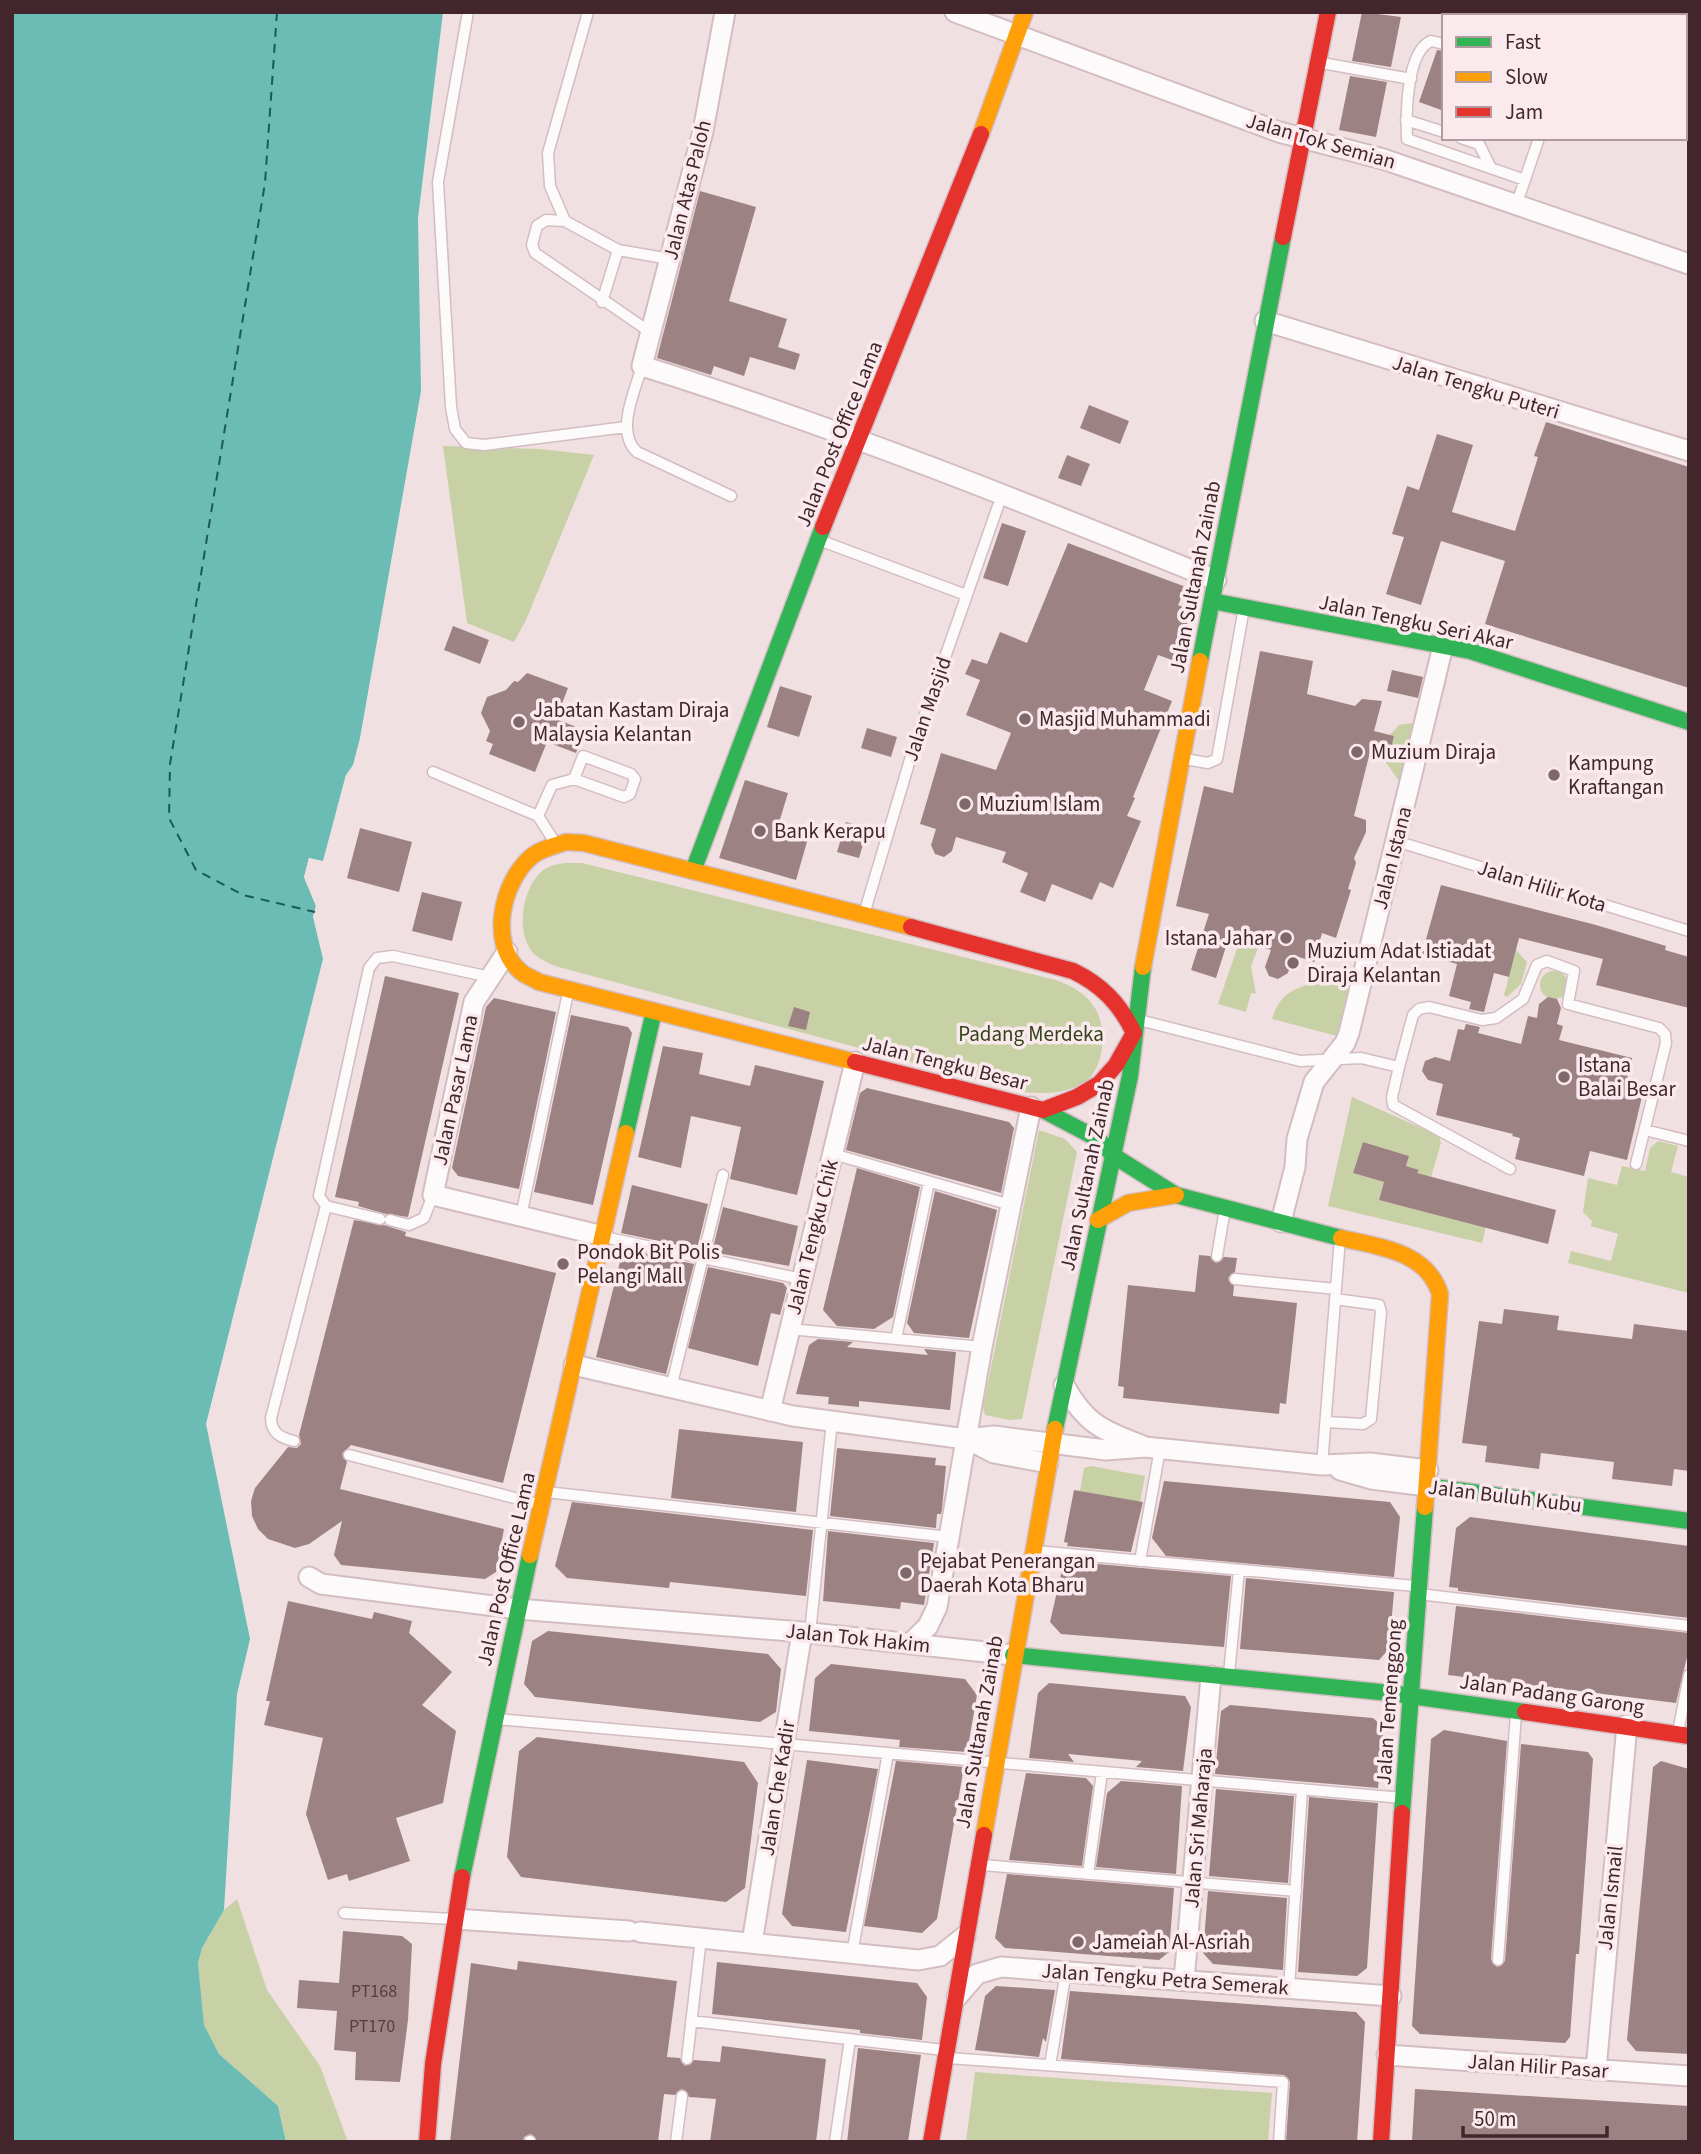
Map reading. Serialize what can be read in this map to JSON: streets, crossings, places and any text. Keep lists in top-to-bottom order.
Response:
{
  "streets": {
    "main road": [
      "Jalan Post Office Lama",
      "Jalan Sultanah Zainab",
      "Jalan Tengku Seri Akar",
      "Jalan Tengku Besar",
      "Jalan Buluh Kubu",
      "Jalan Tok Hakim",
      "Jalan Padang Garong",
      "Jalan Temenggong"
    ],
    "street": [
      "Jalan Tok Semian",
      "Jalan Atas Paloh",
      "Jalan Tengku Puteri",
      "Jalan Istana",
      "Jalan Pasar Lama",
      "Jalan Tengku Chik",
      "Jalan Che Kadir",
      "Jalan Sri Maharaja",
      "Jalan Ismail",
      "Jalan Tengku Petra Semerak",
      "Jalan Hilir Pasar"
    ],
    "lane": ["Jalan Masjid", "Jalan Hilir Kota"]
  },
  "crossings": [
    ["Jalan Tok Semian", "Jalan Post Office Lama"],
    ["Jalan Tok Semian", "Jalan Sultanah Zainab"],
    ["Jalan Tengku Puteri", "Jalan Sultanah Zainab"],
    ["Jalan Post Office Lama", "Jalan Tengku Besar"],
    ["Jalan Post Office Lama", "Jalan Tok Hakim"],
    ["Jalan Sultanah Zainab", "Jalan Tengku Seri Akar"],
    ["Jalan Sultanah Zainab", "Jalan Tengku Besar"],
    ["Jalan Sultanah Zainab", "Jalan Buluh Kubu"],
    ["Jalan Sultanah Zainab", "Jalan Tok Hakim"],
    ["Jalan Sultanah Zainab", "Jalan Tengku Petra Semerak"],
    ["Jalan Tengku Seri Akar", "Jalan Istana"],
    ["Jalan Istana", "Jalan Hilir Kota"],
    ["Jalan Tengku Besar", "Jalan Pasar Lama"],
    ["Jalan Tengku Besar", "Jalan Tengku Chik"],
    ["Jalan Buluh Kubu", "Jalan Temenggong"],
    ["Jalan Tok Hakim", "Jalan Padang Garong"],
    ["Jalan Tok Hakim", "Jalan Temenggong"],
    ["Jalan Tok Hakim", "Jalan Che Kadir"],
    ["Jalan Tok Hakim", "Jalan Sri Maharaja"],
    ["Jalan Padang Garong", "Jalan Temenggong"],
    ["Jalan Padang Garong", "Jalan Ismail"],
    ["Jalan Temenggong", "Jalan Tengku Petra Semerak"],
    ["Jalan Temenggong", "Jalan Hilir Pasar"],
    ["Jalan Sri Maharaja", "Jalan Tengku Petra Semerak"],
    ["Jalan Ismail", "Jalan Hilir Pasar"]
  ],
  "parks": ["Padang Merdeka"],
  "places": [
    "Masjid Muhammadi",
    "Jabatan Kastam Diraja Malaysia Kelantan",
    "Muzium Diraja",
    "Kampung Kraftangan",
    "Muzium Islam",
    "Bank Kerapu",
    "Istana Jahar",
    "Muzium Adat Istiadat Diraja Kelantan",
    "Istana Balai Besar",
    "Pondok Bit Polis Pelangi Mall",
    "Pejabat Penerangan Daerah Kota Bharu",
    "Jameiah Al-Asriah"
  ],
  "house_numbers": ["PT168", "PT170"],
  "legend": ["Fast", "Slow", "Jam"],
  "scale_bar": "50 m"
}
